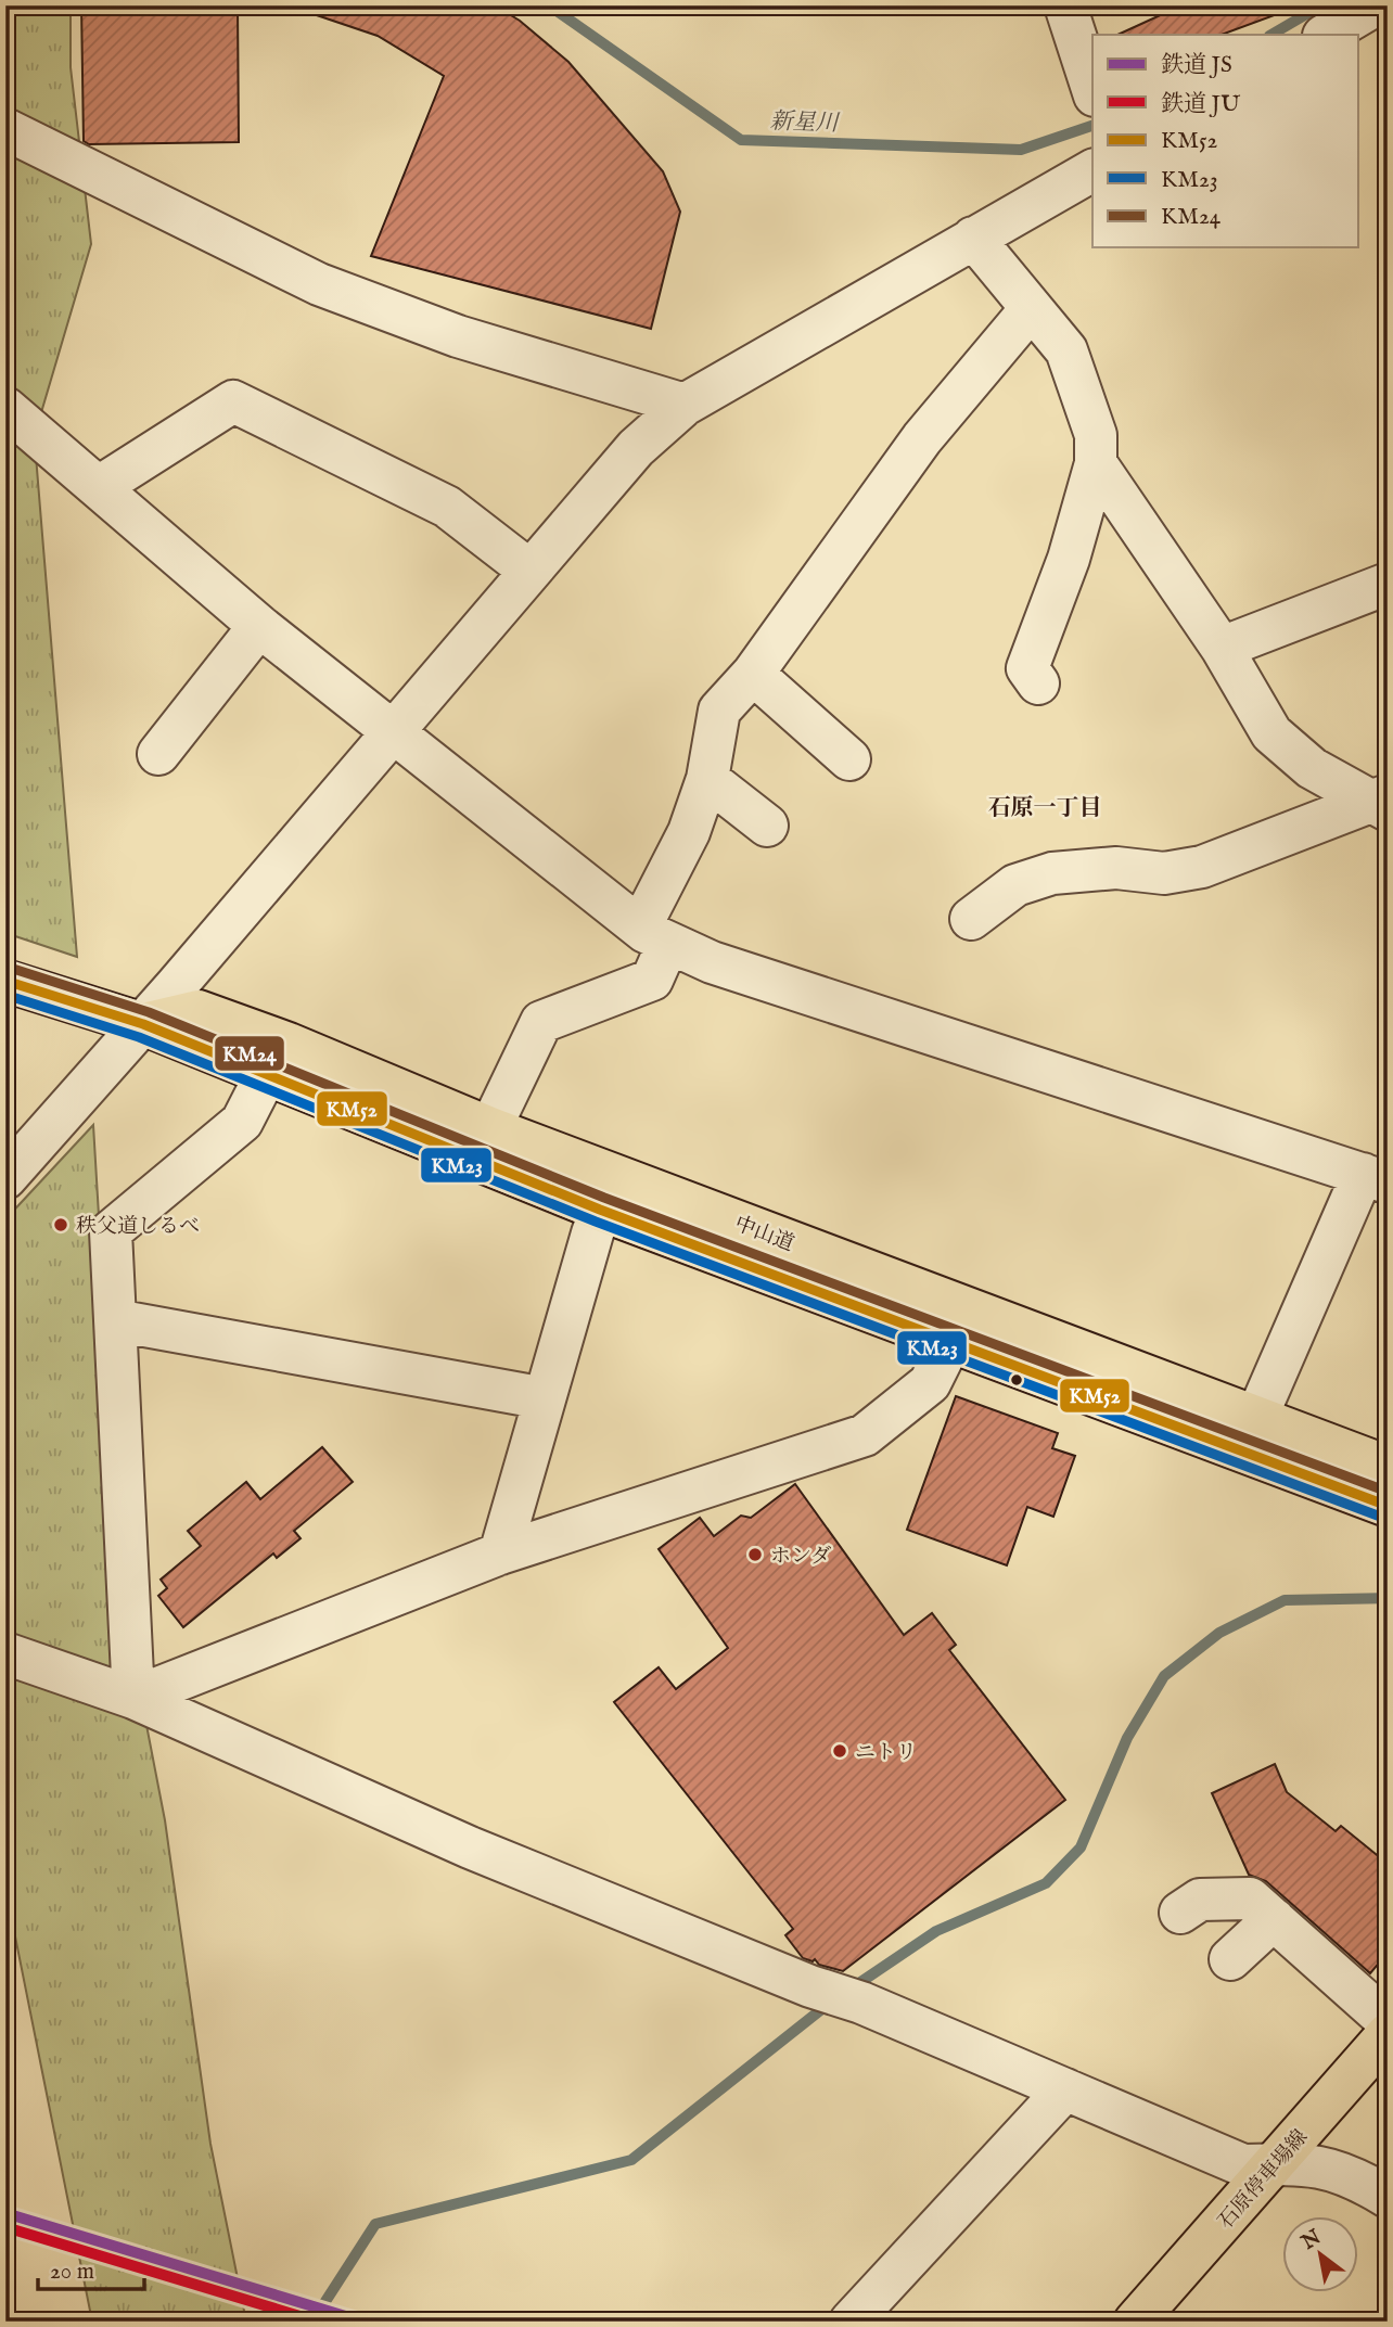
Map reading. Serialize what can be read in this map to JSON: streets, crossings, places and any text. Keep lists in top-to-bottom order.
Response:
{
  "streets": {
    "main road": ["中山道", "石原停車場線"]
  },
  "districts": ["石原一丁目"],
  "water": ["新星川"],
  "places": ["秩父道しるべ", "ホンダ", "ニトリ"],
  "lines": [
    "transit line KM24",
    "transit line KM52",
    "transit line KM23",
    "rail line JS",
    "rail line JU"
  ],
  "legend": [
    "鉄道 JS",
    "鉄道 JU",
    "KM52",
    "KM23",
    "KM24"
  ],
  "scale_bar": "20 m",
  "north": "top left"
}
